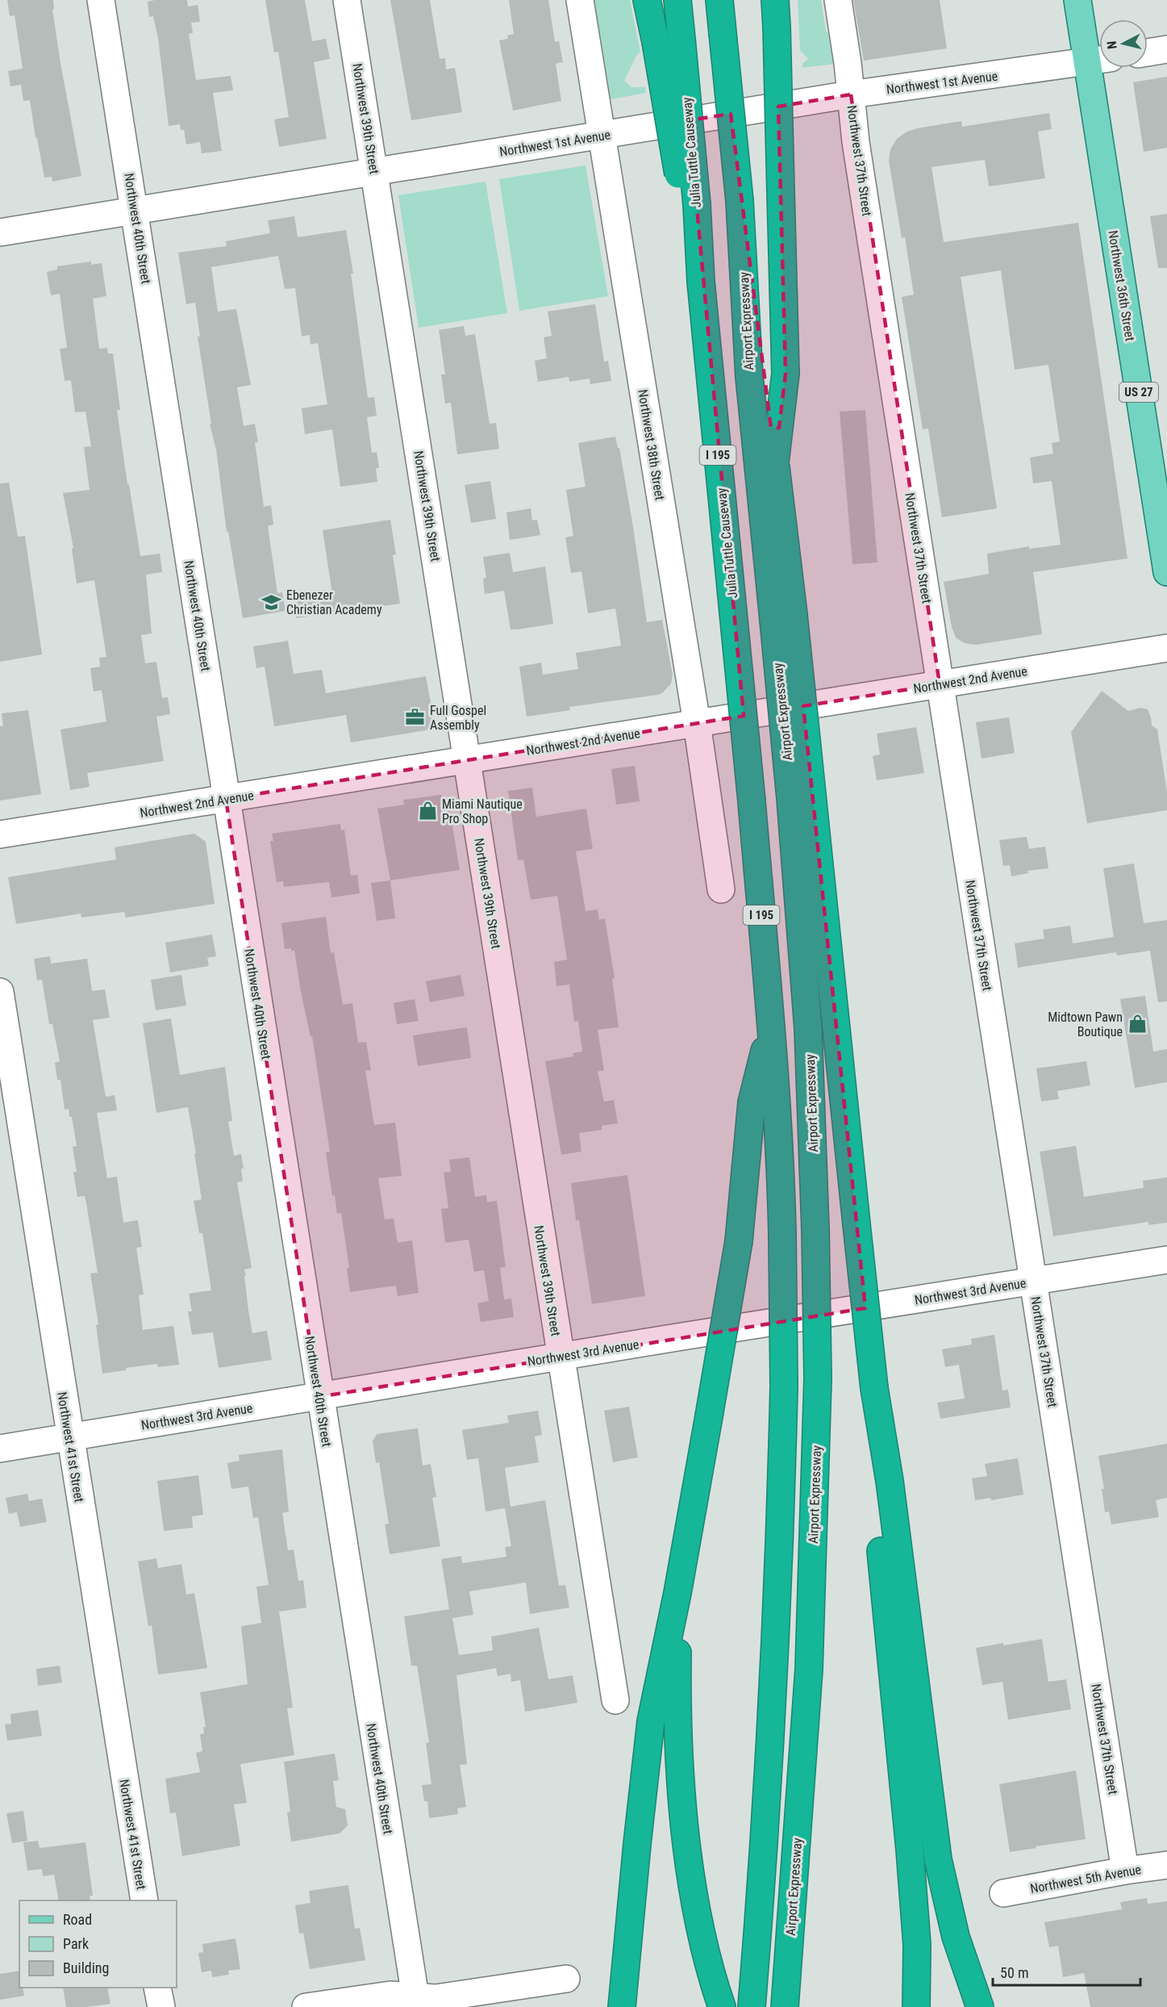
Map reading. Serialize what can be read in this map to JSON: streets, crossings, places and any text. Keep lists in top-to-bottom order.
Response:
{
  "streets": {
    "highway": ["Julia Tuttle Causeway", "Airport Expressway", "I 195"],
    "main road": ["Northwest 36th Street", "US 27"],
    "street": [
      "Northwest 1st Avenue",
      "Northwest 39th Street",
      "Northwest 37th Street",
      "Northwest 40th Street",
      "Northwest 38th Street",
      "Northwest 2nd Avenue",
      "Northwest 3rd Avenue",
      "Northwest 41st Street",
      "Northwest 5th Avenue"
    ]
  },
  "crossings": [
    ["Northwest 1st Avenue", "Northwest 39th Street"],
    ["Northwest 1st Avenue", "Northwest 37th Street"],
    ["Northwest 1st Avenue", "Northwest 40th Street"],
    ["Northwest 1st Avenue", "Northwest 36th Street"],
    ["Northwest 1st Avenue", "Northwest 38th Street"],
    ["Northwest 39th Street", "Northwest 2nd Avenue"],
    ["Northwest 39th Street", "Northwest 3rd Avenue"],
    ["Northwest 37th Street", "Northwest 2nd Avenue"],
    ["Northwest 37th Street", "Northwest 3rd Avenue"],
    ["Northwest 37th Street", "Northwest 5th Avenue"],
    ["Northwest 40th Street", "Northwest 2nd Avenue"],
    ["Northwest 40th Street", "Northwest 3rd Avenue"],
    ["Northwest 38th Street", "Northwest 2nd Avenue"],
    ["Northwest 3rd Avenue", "Northwest 41st Street"]
  ],
  "places": {
    "school or university": ["Ebenezer Christian Academy"],
    "office": ["Full Gospel Assembly"],
    "shop": ["Miami Nautique Pro Shop", "Midtown Pawn Boutique"]
  },
  "legend": ["Road", "Park", "Building"],
  "scale_bar": "50 m",
  "north": "left"
}
